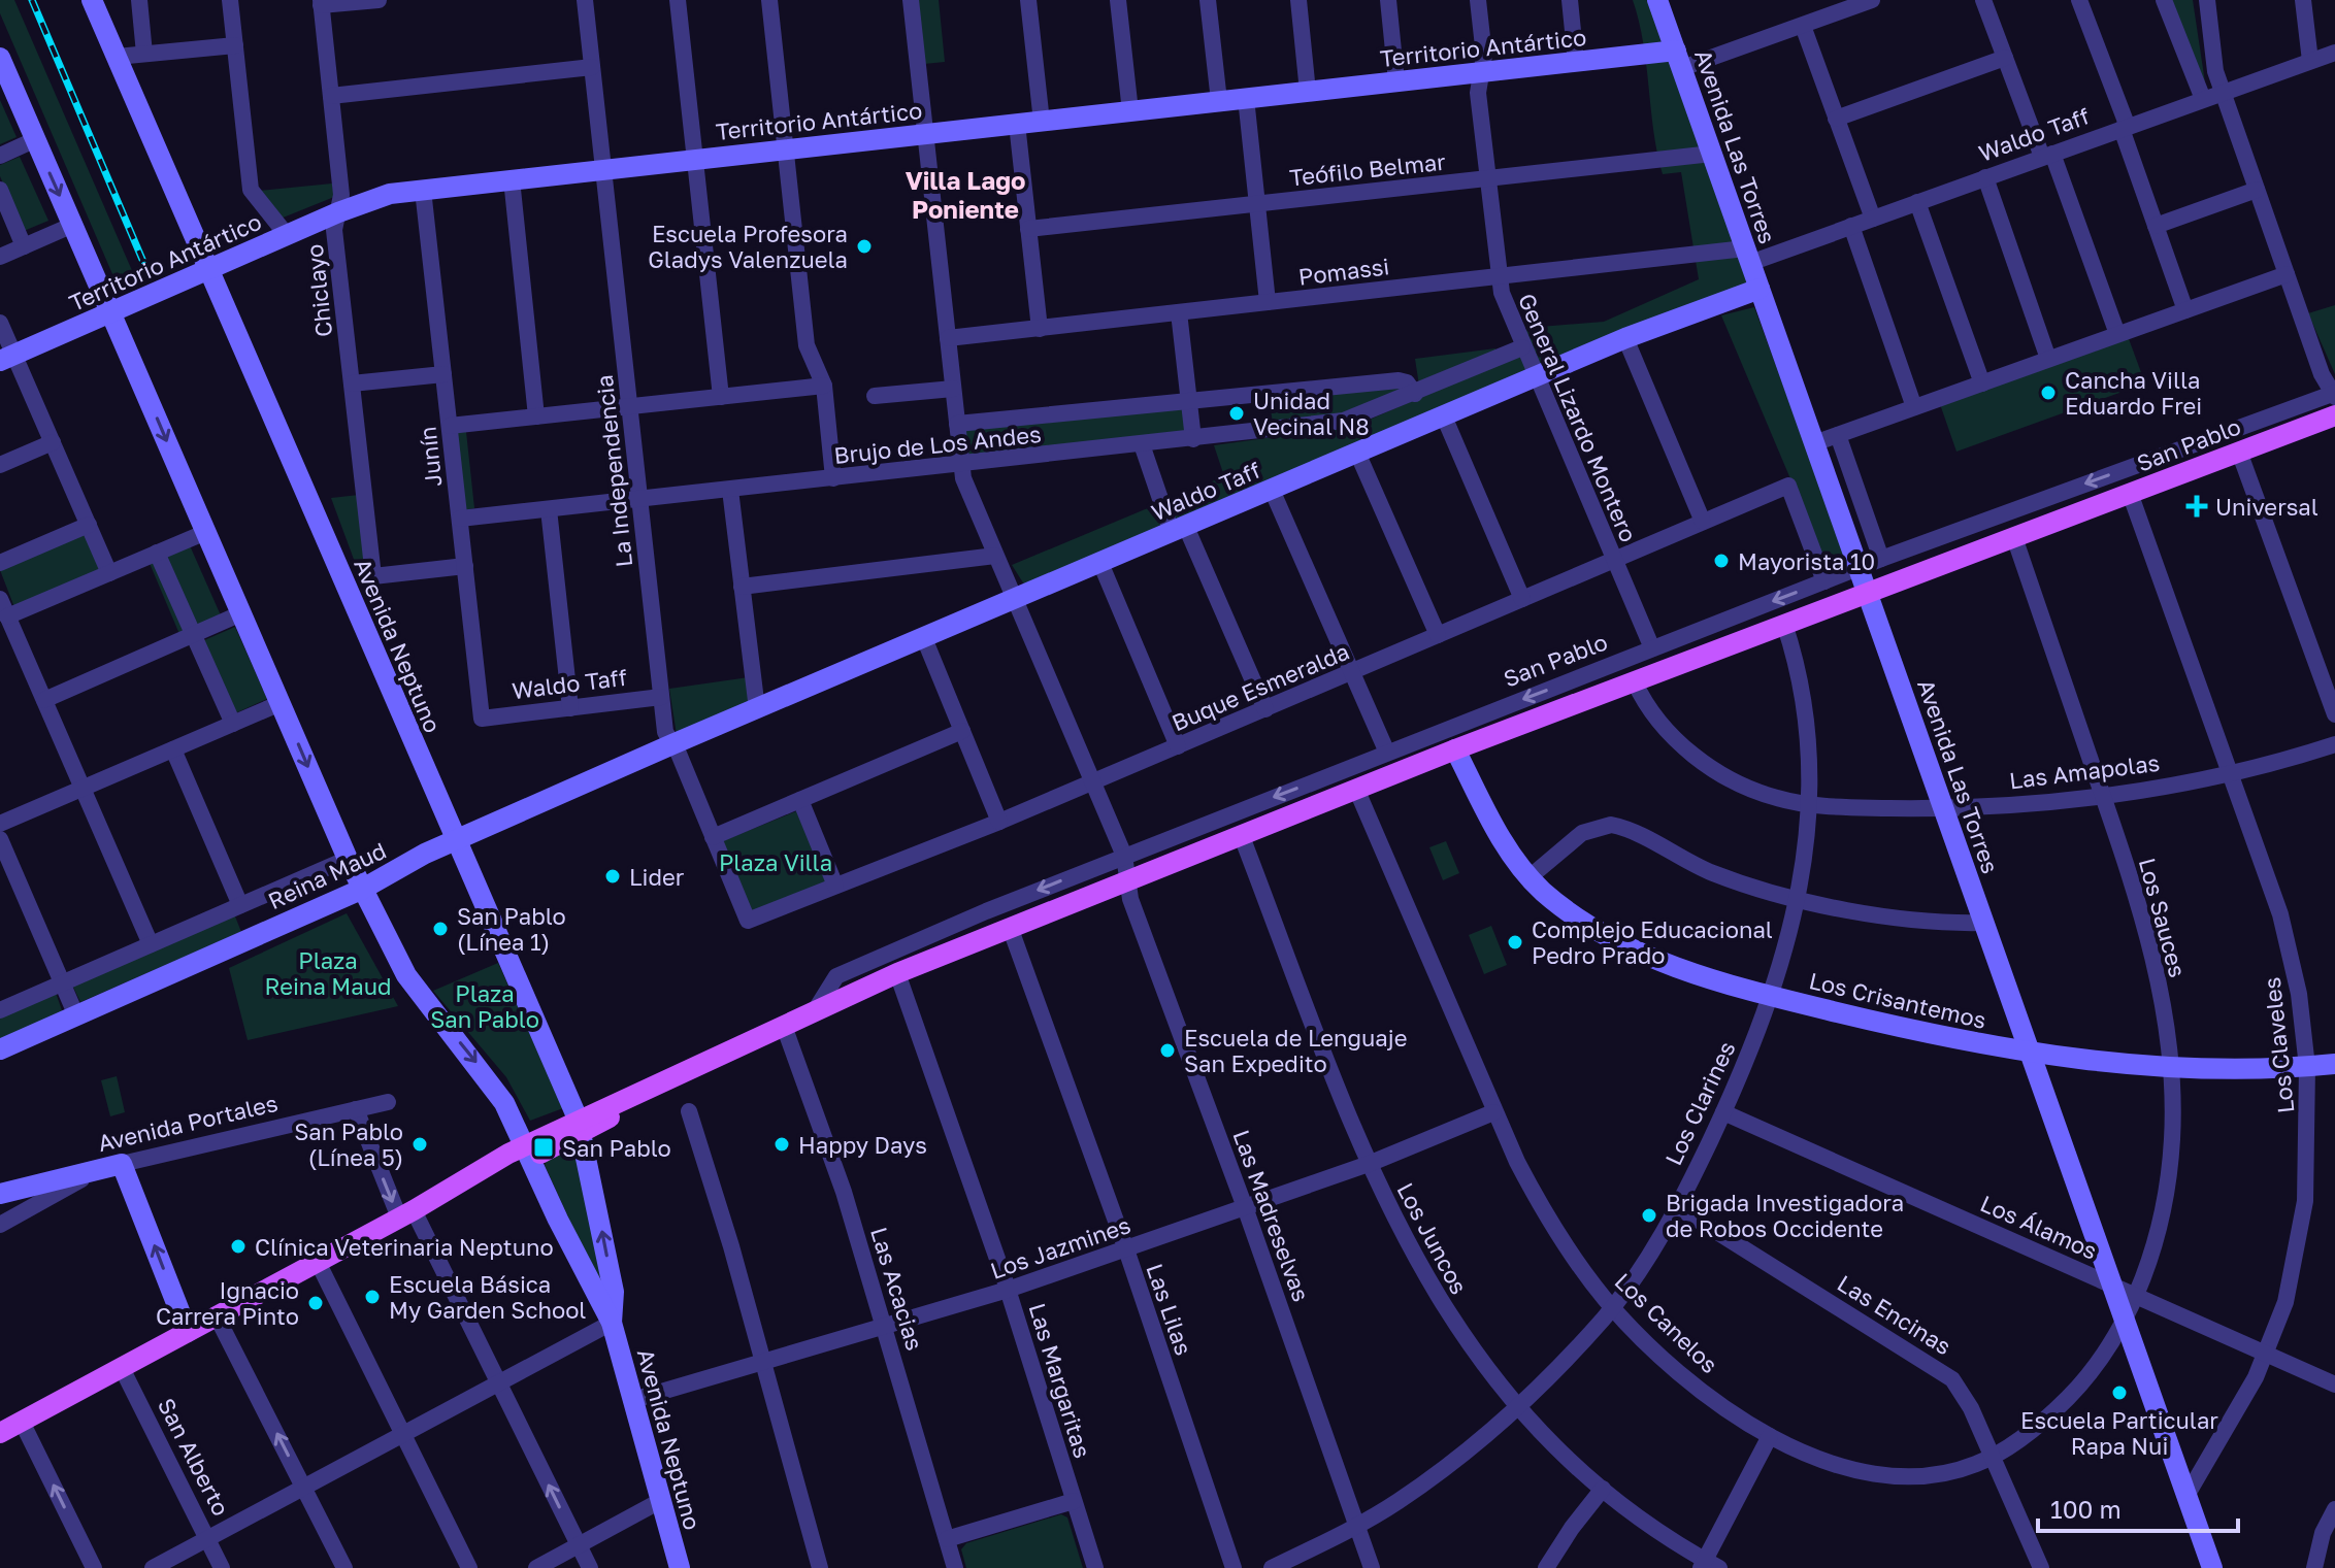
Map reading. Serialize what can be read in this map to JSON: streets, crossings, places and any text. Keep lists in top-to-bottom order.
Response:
{
  "streets": {
    "main road": ["San Pablo"],
    "street": [
      "Territorio Antártico",
      "Waldo Taff",
      "Avenida Las Torres",
      "Teófilo Belmar",
      "Pomassi",
      "Chiclayo",
      "General Lizardo Montero",
      "Brujo de Los Andes",
      "Junín",
      "La Independencia",
      "Avenida Neptuno",
      "Buque Esmeralda",
      "Las Amapolas",
      "Reina Maud",
      "Los Sauces",
      "Los Crisantemos",
      "Los Claveles",
      "Los Clarines",
      "Avenida Portales",
      "Las Madreselvas",
      "Los Álamos",
      "Los Juncos",
      "Los Jazmines",
      "Las Acacias",
      "Las Lilas",
      "Las Encinas",
      "Los Canelos",
      "Las Margaritas",
      "San Alberto"
    ]
  },
  "crossings": [
    ["Territorio Antártico", "Avenida Las Torres"],
    ["Territorio Antártico", "Chiclayo"],
    ["Territorio Antártico", "General Lizardo Montero"],
    ["Territorio Antártico", "Junín"],
    ["Territorio Antártico", "La Independencia"],
    ["Territorio Antártico", "Avenida Neptuno"],
    ["Territorio Antártico", "Las Madreselvas"],
    ["Waldo Taff", "Avenida Las Torres"],
    ["Waldo Taff", "Pomassi"],
    ["Waldo Taff", "General Lizardo Montero"],
    ["Waldo Taff", "Junín"],
    ["Waldo Taff", "La Independencia"],
    ["Waldo Taff", "Reina Maud"],
    ["Waldo Taff", "Las Madreselvas"],
    ["Avenida Las Torres", "Teófilo Belmar"],
    ["Avenida Las Torres", "Pomassi"],
    ["Avenida Las Torres", "San Pablo"],
    ["Avenida Las Torres", "Las Amapolas"],
    ["Avenida Las Torres", "Los Sauces"],
    ["Avenida Las Torres", "Los Crisantemos"],
    ["Avenida Las Torres", "Los Claveles"],
    ["Avenida Las Torres", "Los Álamos"],
    ["Avenida Las Torres", "Los Canelos"],
    ["Teófilo Belmar", "General Lizardo Montero"],
    ["Pomassi", "General Lizardo Montero"],
    ["Pomassi", "Las Madreselvas"],
    ["Chiclayo", "Junín"],
    ["General Lizardo Montero", "Brujo de Los Andes"],
    ["General Lizardo Montero", "San Pablo"],
    ["General Lizardo Montero", "Buque Esmeralda"],
    ["Brujo de Los Andes", "Junín"],
    ["Brujo de Los Andes", "La Independencia"],
    ["Brujo de Los Andes", "Las Madreselvas"],
    ["San Pablo", "Avenida Neptuno"],
    ["San Pablo", "Buque Esmeralda"],
    ["San Pablo", "Las Amapolas"],
    ["San Pablo", "Los Sauces"],
    ["San Pablo", "Los Crisantemos"],
    ["San Pablo", "Los Claveles"],
    ["San Pablo", "Los Clarines"],
    ["San Pablo", "Las Madreselvas"],
    ["San Pablo", "Los Juncos"],
    ["San Pablo", "Las Acacias"],
    ["San Pablo", "Las Lilas"],
    ["San Pablo", "Los Canelos"],
    ["San Pablo", "Las Margaritas"],
    ["San Pablo", "San Alberto"],
    ["La Independencia", "Buque Esmeralda"],
    ["La Independencia", "Reina Maud"],
    ["Avenida Neptuno", "Reina Maud"],
    ["Avenida Neptuno", "Los Jazmines"],
    ["Buque Esmeralda", "Las Madreselvas"],
    ["Las Amapolas", "Los Sauces"],
    ["Las Amapolas", "Los Claveles"],
    ["Las Amapolas", "Los Clarines"],
    ["Los Sauces", "Los Crisantemos"],
    ["Los Sauces", "Los Álamos"],
    ["Los Sauces", "Los Canelos"],
    ["Los Crisantemos", "Los Claveles"],
    ["Los Crisantemos", "Los Clarines"],
    ["Los Claveles", "Los Álamos"],
    ["Los Clarines", "Las Madreselvas"],
    ["Los Clarines", "Los Álamos"],
    ["Los Clarines", "Los Juncos"],
    ["Los Clarines", "Las Encinas"],
    ["Los Clarines", "Los Canelos"],
    ["Las Madreselvas", "Los Jazmines"],
    ["Los Juncos", "Los Jazmines"],
    ["Los Jazmines", "Las Acacias"],
    ["Los Jazmines", "Las Lilas"],
    ["Los Jazmines", "Los Canelos"],
    ["Los Jazmines", "Las Margaritas"],
    ["Las Encinas", "Los Canelos"]
  ],
  "districts": ["Villa Lago Poniente"],
  "parks": ["Plaza Villa", "Plaza Reina Maud", "Plaza San Pablo"],
  "places": {
    "other": [
      "Escuela Profesora Gladys Valenzuela",
      "Cancha Villa Eduardo Frei",
      "Unidad Vecinal N8",
      "Mayorista 10",
      "Lider",
      "San Pablo (Línea 1)",
      "Complejo Educacional Pedro Prado",
      "Escuela de Lenguaje San Expedito",
      "San Pablo (Línea 5)",
      "Happy Days",
      "Brigada Investigadora de Robos Occidente",
      "Clínica Veterinaria Neptuno",
      "Escuela Básica My Garden School",
      "Ignacio Carrera Pinto",
      "Escuela Particular Rapa Nui"
    ],
    "health": ["Universal"],
    "transit": ["San Pablo"]
  },
  "scale_bar": "100 m"
}
